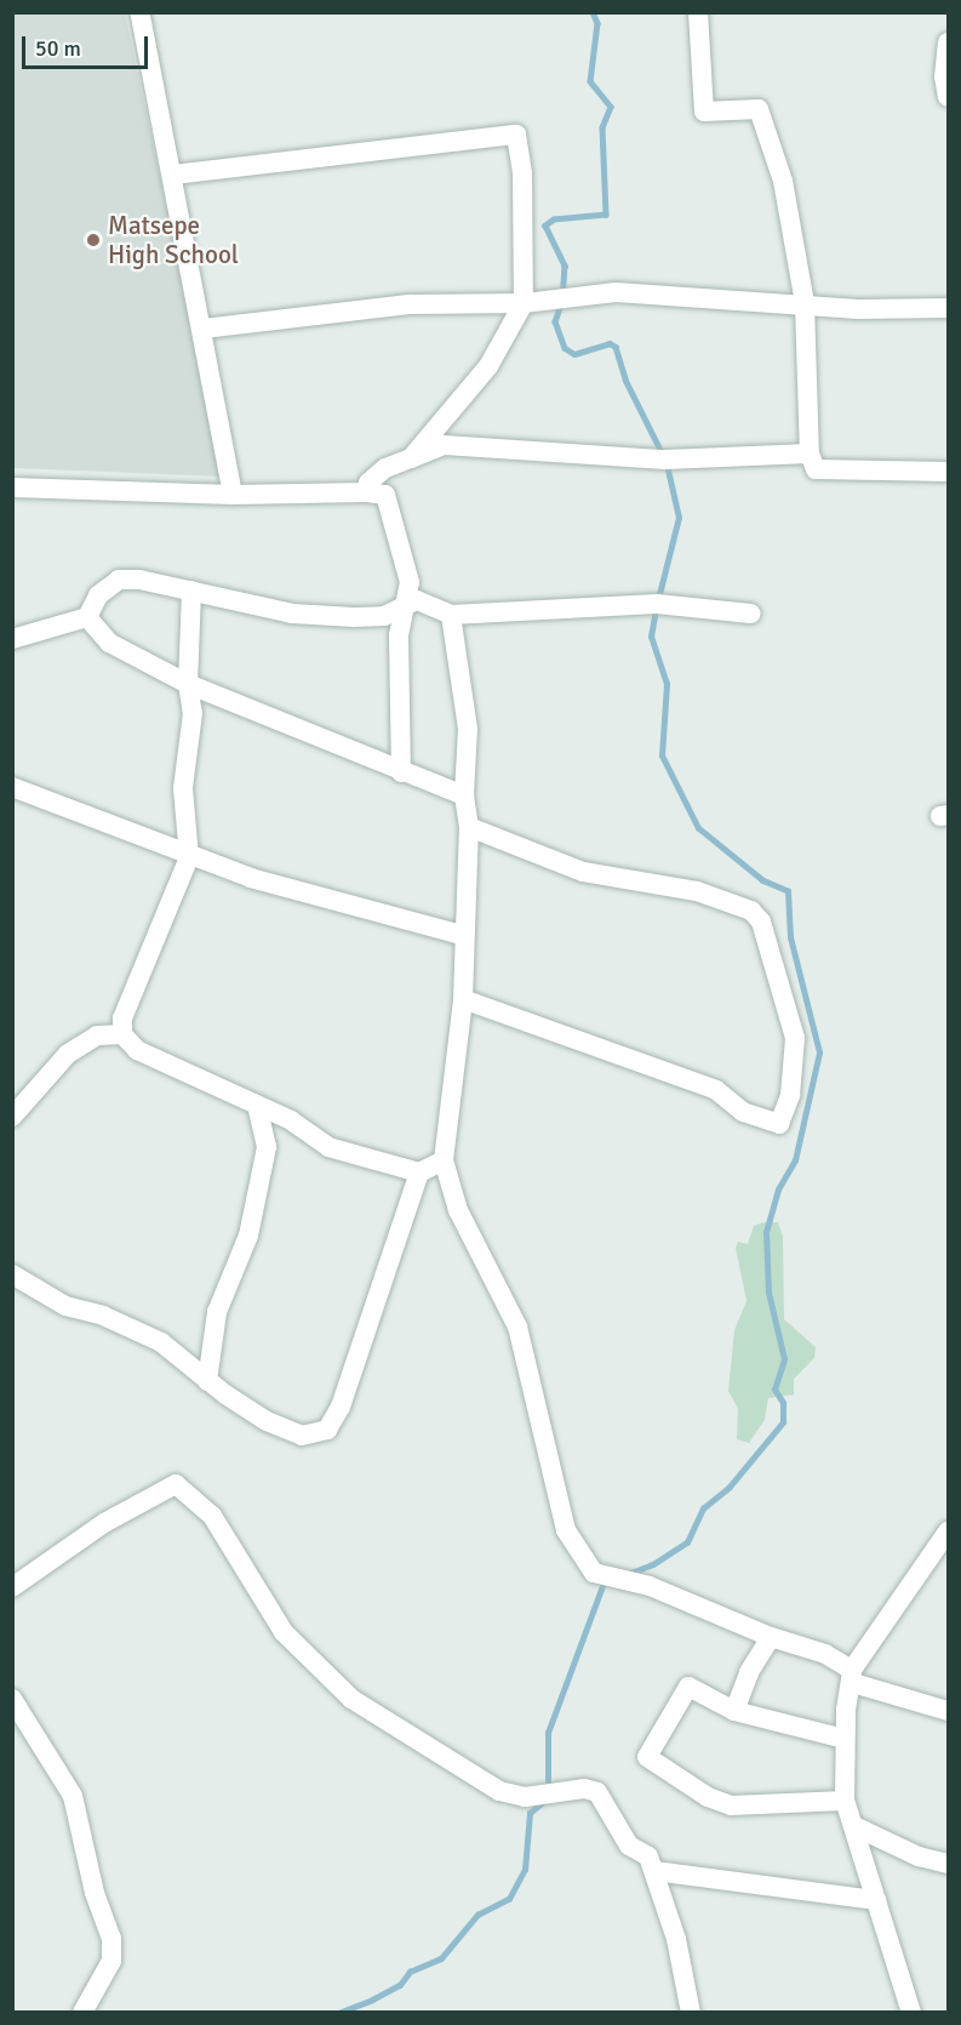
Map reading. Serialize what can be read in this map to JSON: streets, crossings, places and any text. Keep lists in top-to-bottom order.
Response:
{
  "places": ["Matsepe High School"],
  "scale_bar": "50 m"
}
